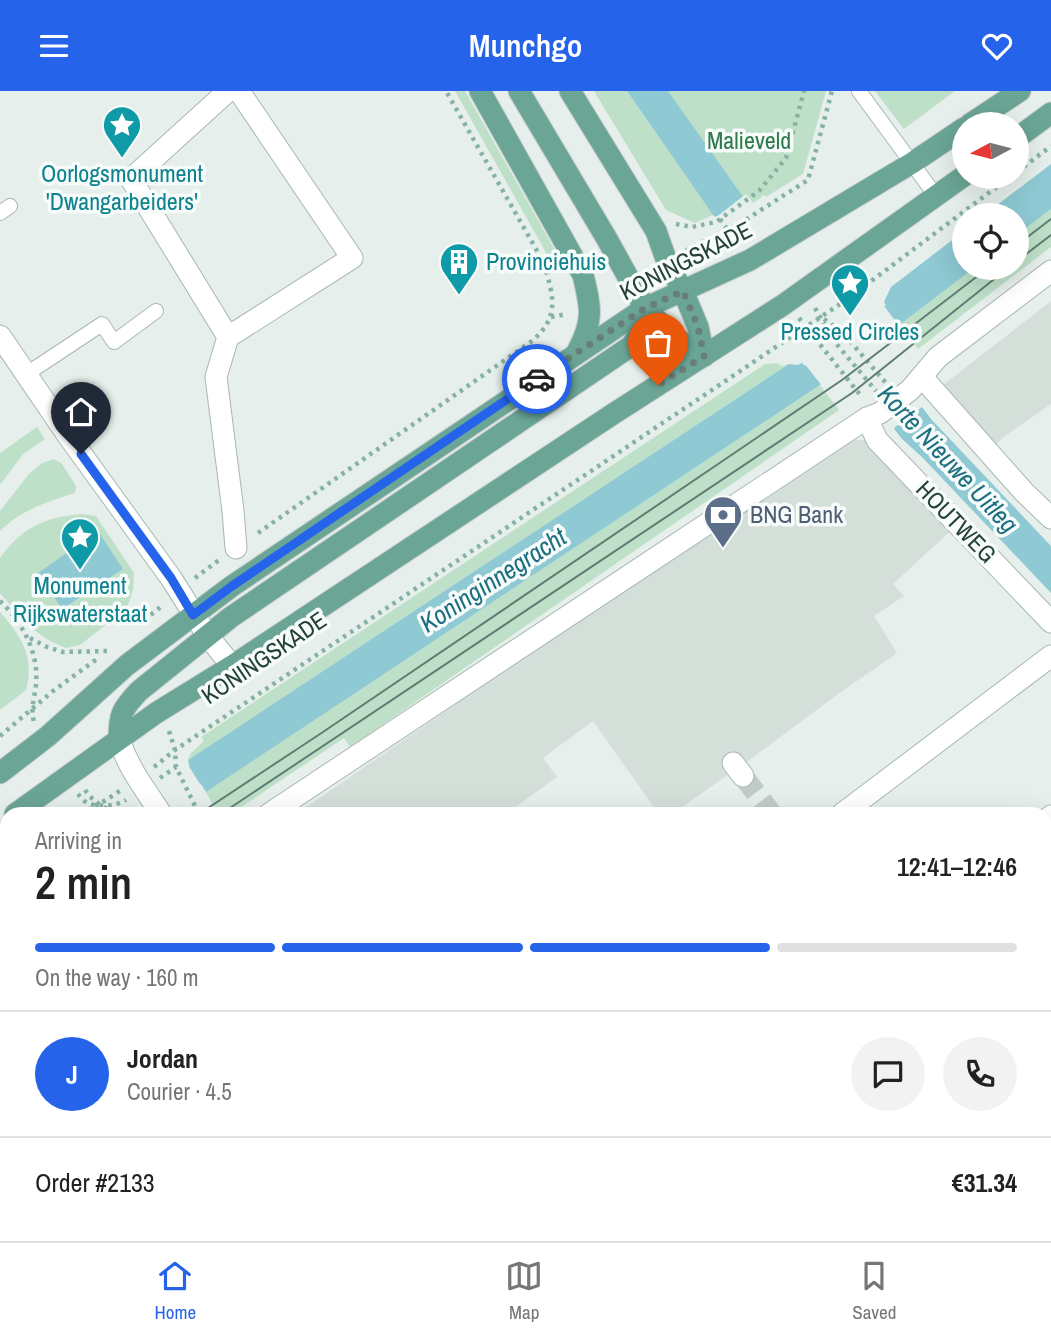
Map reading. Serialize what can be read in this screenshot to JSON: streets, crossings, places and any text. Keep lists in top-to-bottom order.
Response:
{
  "streets": {
    "main road": ["KONINGSKADE"],
    "street": ["HOUTWEG"]
  },
  "water": ["Korte Nieuwe Uitleg", "Koninginnegracht"],
  "parks": ["Malieveld"],
  "places": {
    "place": ["Oorlogsmonument 'Dwangarbeiders'", "Pressed Circles", "Monument Rijkswaterstaat"],
    "building": ["Provinciehuis"],
    "bank": ["BNG Bank"]
  },
  "north": "left",
  "page": {
    "header": "Munchgo",
    "heading": ["2 min", "Arriving in", "12:41–12:46"],
    "panel": [
      "Jordan",
      "Courier · 4.5",
      "Order #2133",
      "€31.34"
    ],
    "bar": "On the way · 160 m",
    "round": "J",
    "tabs": ["Home", "Map", "Saved"]
  }
}
